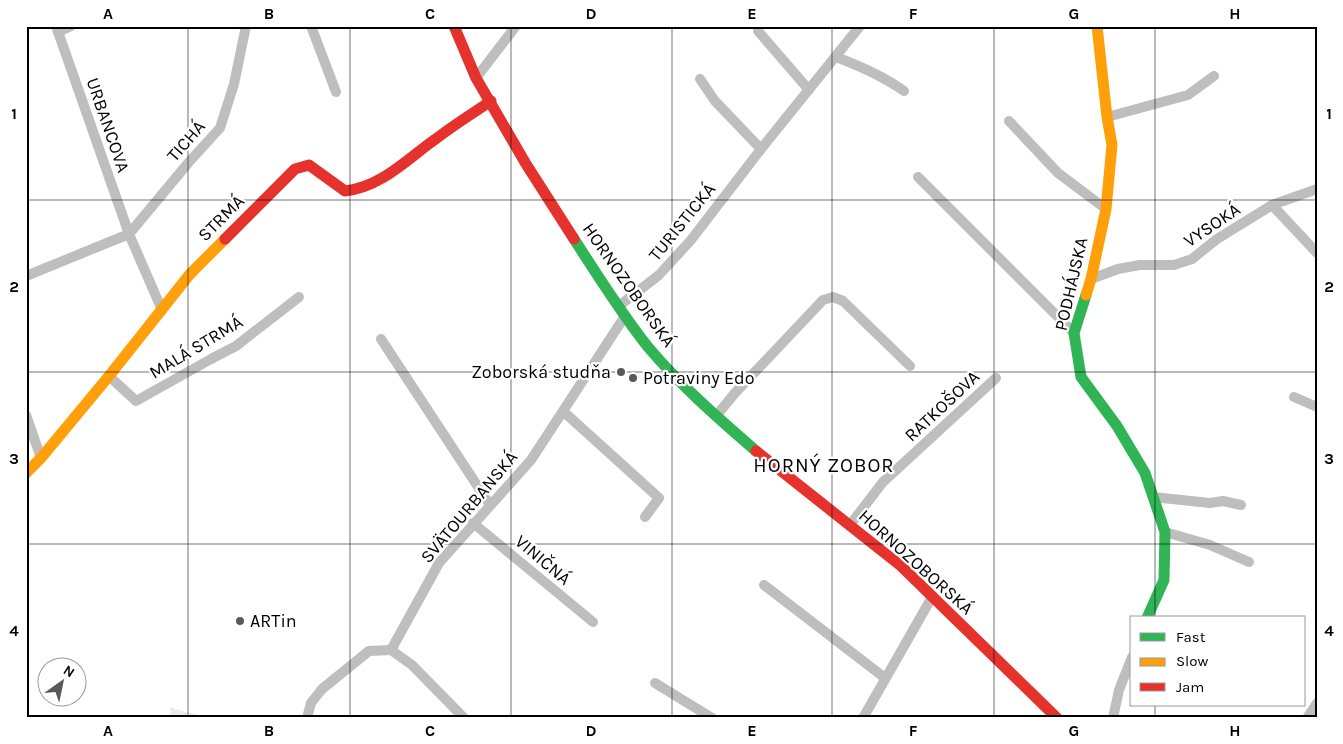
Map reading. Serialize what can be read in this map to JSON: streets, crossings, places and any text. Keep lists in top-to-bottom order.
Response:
{
  "streets": {
    "street": [
      "URBANCOVA",
      "TICHÁ",
      "STRMÁ",
      "TURISTICKÁ",
      "VYSOKÁ",
      "PODHÁJSKA",
      "HORNOZOBORSKÁ",
      "MALÁ STRMÁ",
      "RATKOŠOVA",
      "SVÄTOURBANSKÁ",
      "VINIČNÁ"
    ]
  },
  "crossings": [
    ["URBANCOVA", "TICHÁ"],
    ["URBANCOVA", "STRMÁ"],
    ["STRMÁ", "HORNOZOBORSKÁ"],
    ["STRMÁ", "MALÁ STRMÁ"],
    ["TURISTICKÁ", "HORNOZOBORSKÁ"],
    ["VYSOKÁ", "PODHÁJSKA"],
    ["HORNOZOBORSKÁ", "RATKOŠOVA"],
    ["HORNOZOBORSKÁ", "SVÄTOURBANSKÁ"],
    ["SVÄTOURBANSKÁ", "VINIČNÁ"]
  ],
  "districts": ["HORNÝ ZOBOR"],
  "places": ["Zoborská studňa", "Potraviny Edo", "ARTin"],
  "legend": ["Fast", "Slow", "Jam"],
  "north": "top right",
  "grid": {
    "columns": [
      "A",
      "B",
      "C",
      "D",
      "E",
      "F",
      "G",
      "H"
    ],
    "rows": [
      "1",
      "2",
      "3",
      "4"
    ]
  }
}
